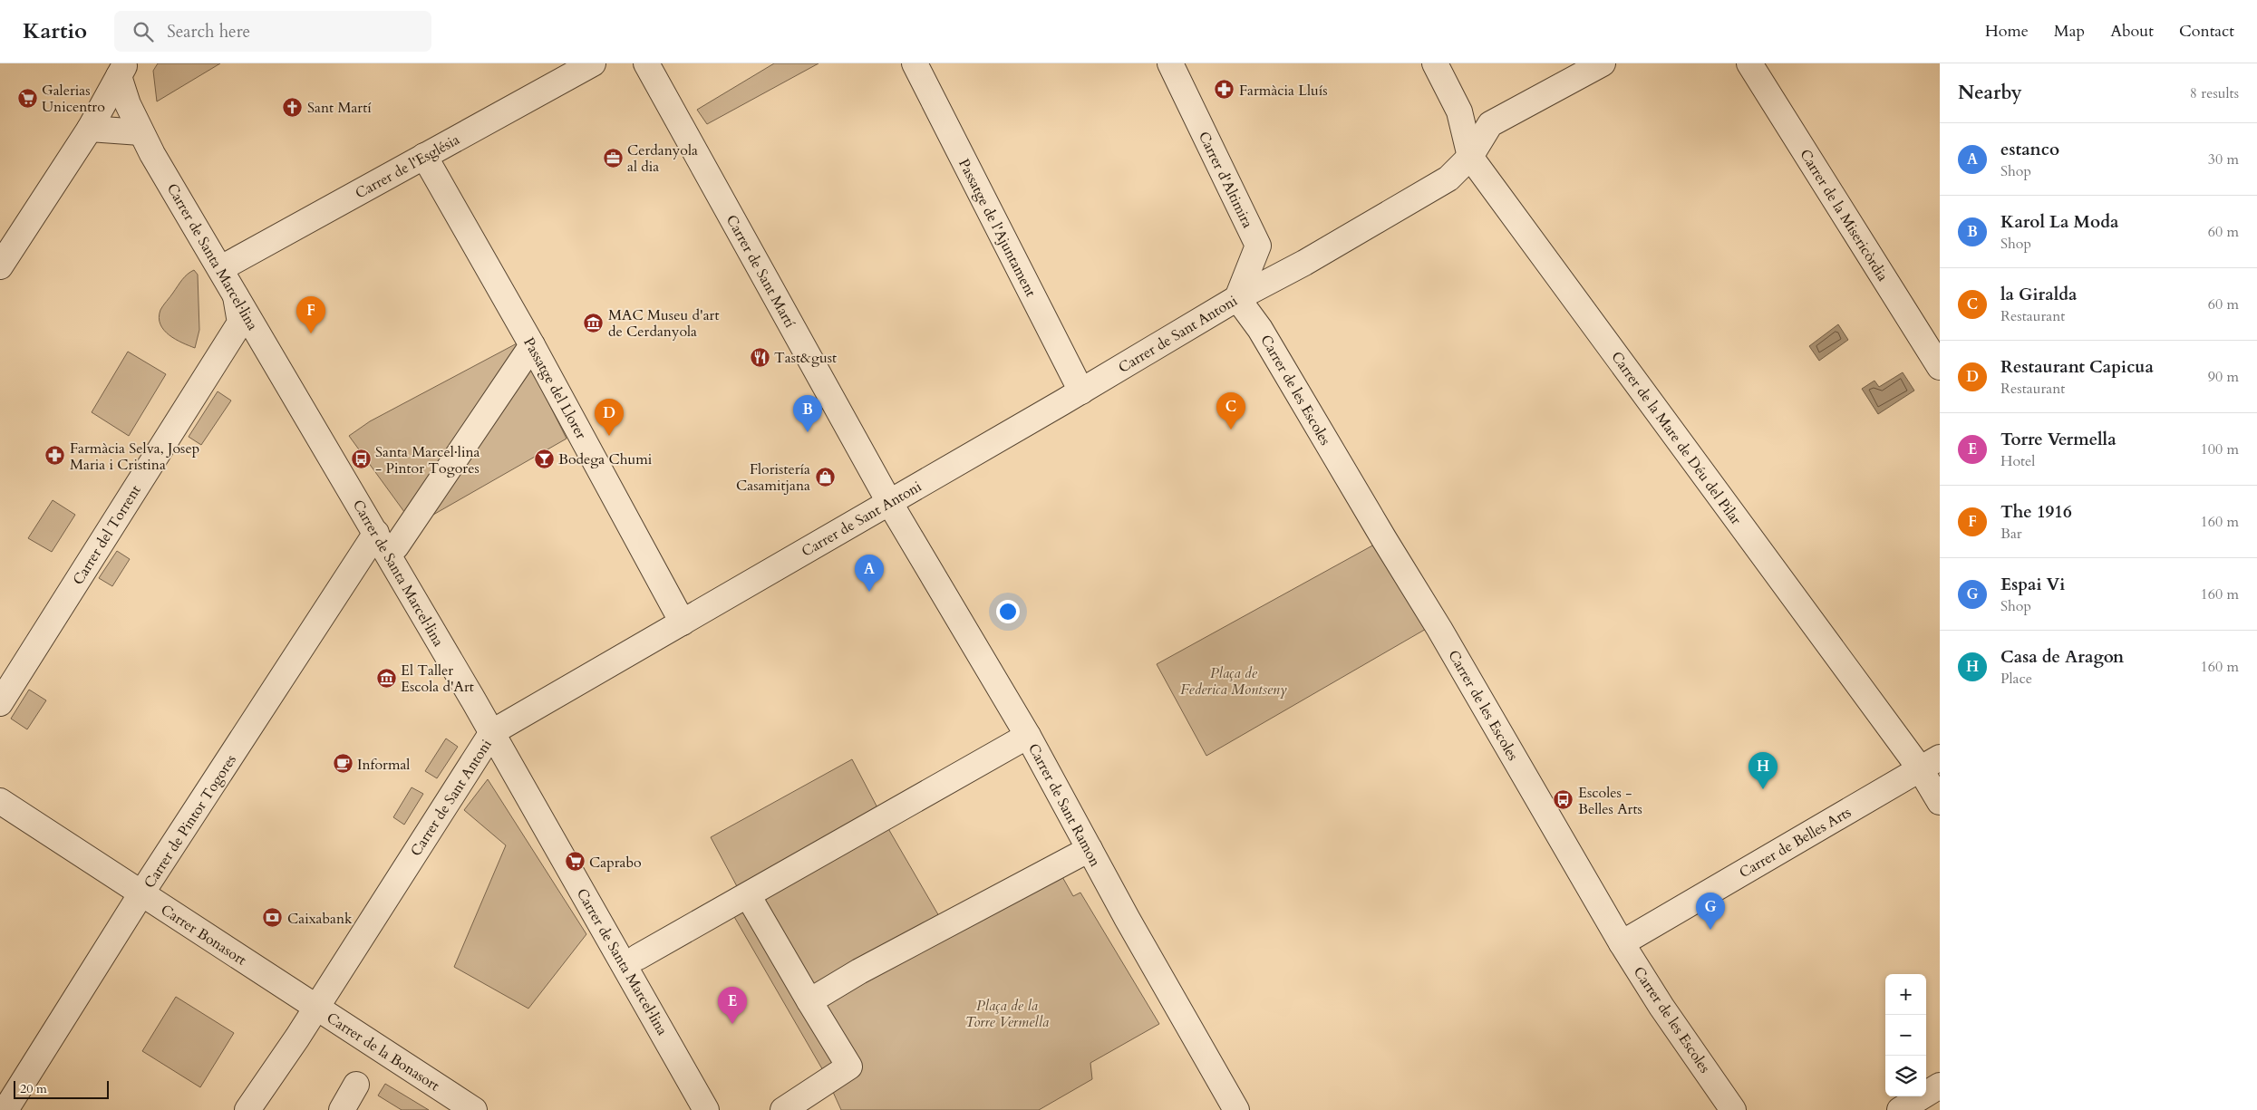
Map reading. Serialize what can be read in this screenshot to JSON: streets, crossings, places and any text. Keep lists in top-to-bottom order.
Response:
{
  "streets": {
    "street": [
      "Carrer de l'Església",
      "Carrer d'Altimira",
      "Carrer de la Misericòrdia",
      "Passatge de l'Ajuntament",
      "Carrer de Santa Marcel·lina",
      "Carrer de Sant Martí",
      "Carrer de Sant Antoni",
      "Passatge del Llorer",
      "Carrer de les Escoles",
      "Carrer de la Mare de Déu del Pilar",
      "Carrer del Torrent",
      "Carrer de Sant Ramon",
      "Carrer de Pintor Togores",
      "Carrer de Belles Arts",
      "Carrer Bonasort",
      "Carrer de la Bonasort"
    ]
  },
  "crossings": [
    ["Carrer de l'Església", "Carrer de Santa Marcel·lina"],
    ["Carrer de l'Església", "Passatge del Llorer"],
    ["Carrer d'Altimira", "Carrer de Sant Antoni"],
    ["Carrer d'Altimira", "Carrer de les Escoles"],
    ["Passatge de l'Ajuntament", "Carrer de Sant Antoni"],
    ["Carrer de Santa Marcel·lina", "Carrer de Sant Antoni"],
    ["Carrer de Santa Marcel·lina", "Carrer del Torrent"],
    ["Carrer de Santa Marcel·lina", "Carrer de Pintor Togores"],
    ["Carrer de Sant Martí", "Carrer de Sant Antoni"],
    ["Carrer de Sant Martí", "Carrer de Sant Ramon"],
    ["Carrer de Sant Antoni", "Passatge del Llorer"],
    ["Carrer de Sant Antoni", "Carrer de les Escoles"],
    ["Carrer de Sant Antoni", "Carrer de la Mare de Déu del Pilar"],
    ["Carrer de Sant Antoni", "Carrer de Sant Ramon"],
    ["Carrer de Sant Antoni", "Carrer Bonasort"],
    ["Carrer de Sant Antoni", "Carrer de la Bonasort"],
    ["Passatge del Llorer", "Carrer de Pintor Togores"],
    ["Carrer de les Escoles", "Carrer de Belles Arts"],
    ["Carrer de la Mare de Déu del Pilar", "Carrer de Belles Arts"],
    ["Carrer de Pintor Togores", "Carrer Bonasort"],
    ["Carrer Bonasort", "Carrer de la Bonasort"]
  ],
  "parks": ["Plaça de Federica Montseny", "Plaça de la Torre Vermella"],
  "places": {
    "pharmacy": ["Farmàcia Lluís", "Farmàcia Selva, Josep Maria i Cristina"],
    "supermarket": ["Galerias Unicentro", "Caprabo"],
    "church": ["Sant Martí"],
    "office": ["Cerdanyola al dia"],
    "museum": ["MAC Museu d'art de Cerdanyola", "El Taller Escola d'Art"],
    "restaurant": ["Tast&gust"],
    "bar": ["Bodega Chumi"],
    "bus stop": ["Santa Marcel·lina - Pintor Togores", "Escoles - Belles Arts"],
    "shop": ["Floristería Casamitjana"],
    "cafe": ["Informal"],
    "bank": ["Caixabank"]
  },
  "scale_bar": "20 m",
  "page": {
    "header": "Kartio",
    "search": "Search here",
    "nav": [
      "Home",
      "Map",
      "About",
      "Contact"
    ],
    "heading": ["Nearby", "8 results"],
    "list": [
      {
        "mark": "A",
        "name": "estanco",
        "note": "Shop",
        "value": "30 m"
      },
      {
        "mark": "B",
        "name": "Karol La Moda",
        "note": "Shop",
        "value": "60 m"
      },
      {
        "mark": "C",
        "name": "la Giralda",
        "note": "Restaurant",
        "value": "60 m"
      },
      {
        "mark": "D",
        "name": "Restaurant Capicua",
        "note": "Restaurant",
        "value": "90 m"
      },
      {
        "mark": "E",
        "name": "Torre Vermella",
        "note": "Hotel",
        "value": "100 m"
      },
      {
        "mark": "F",
        "name": "The 1916",
        "note": "Bar",
        "value": "160 m"
      },
      {
        "mark": "G",
        "name": "Espai Vi",
        "note": "Shop",
        "value": "160 m"
      },
      {
        "mark": "H",
        "name": "Casa de Aragon",
        "note": "Place",
        "value": "160 m"
      }
    ],
    "pins": [
      "F",
      "C",
      "B",
      "D",
      "A",
      "H",
      "G",
      "E"
    ],
    "map_buttons": ["+", "−"],
    "scale": "20 m"
  }
}
